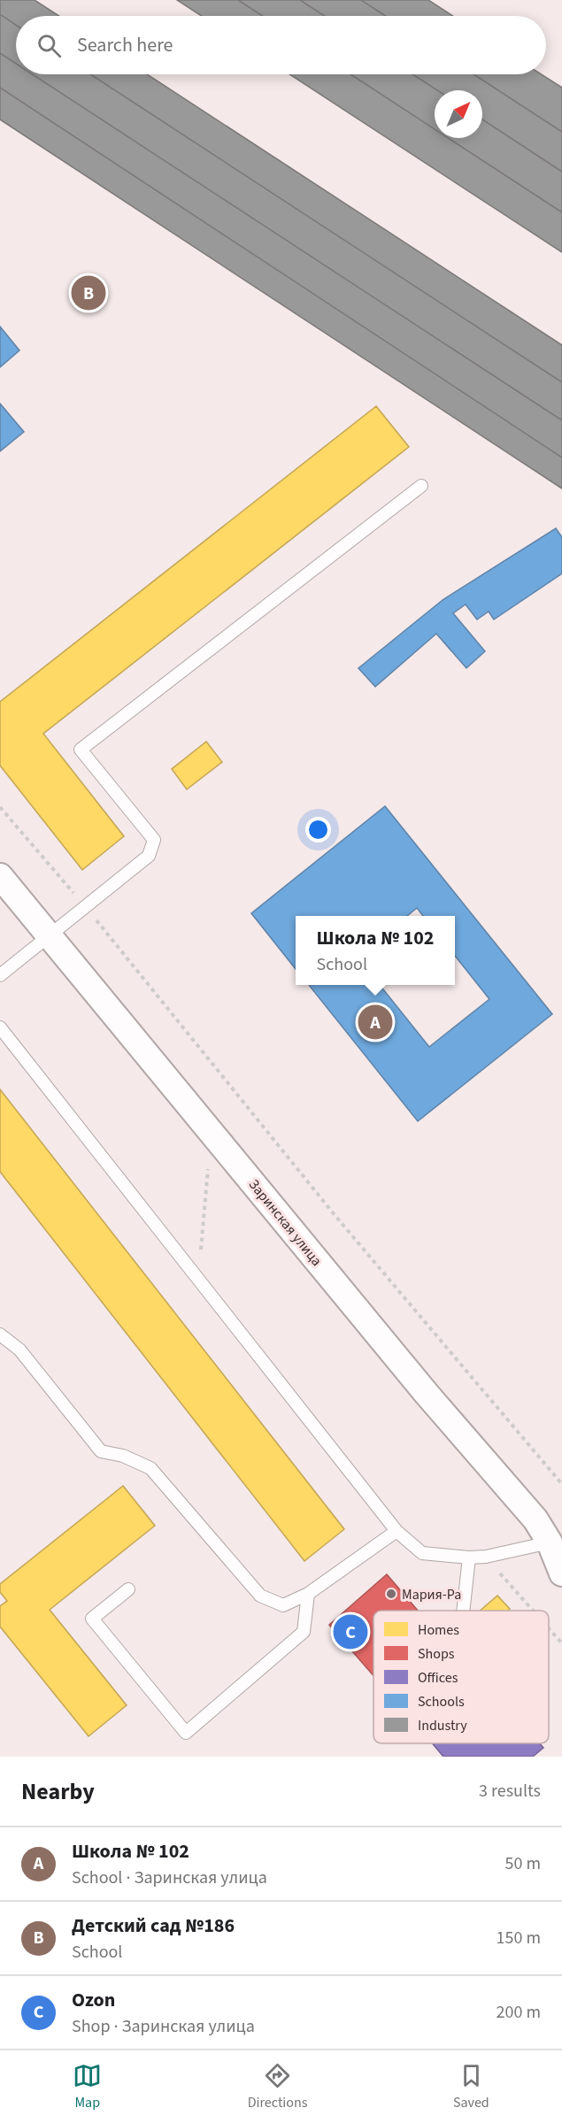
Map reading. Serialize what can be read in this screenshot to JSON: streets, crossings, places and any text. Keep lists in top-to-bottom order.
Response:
{
  "streets": {
    "street": ["Заринская улица"]
  },
  "places": ["Мария-Ра"],
  "legend": [
    "Homes",
    "Shops",
    "Offices",
    "Schools",
    "Industry"
  ],
  "north": "top right",
  "page": {
    "search": "Search here",
    "pins": ["B", "A", "C"],
    "popup": ["Школа № 102", "School"],
    "heading": ["Nearby", "3 results"],
    "list": [
      {
        "mark": "A",
        "name": "Школа № 102",
        "note": "School · Заринская улица",
        "value": "50 m"
      },
      {
        "mark": "B",
        "name": "Детский сад №186",
        "note": "School",
        "value": "150 m"
      },
      {
        "mark": "C",
        "name": "Ozon",
        "note": "Shop · Заринская улица",
        "value": "200 m"
      }
    ],
    "nav": ["Map", "Directions", "Saved"]
  }
}
